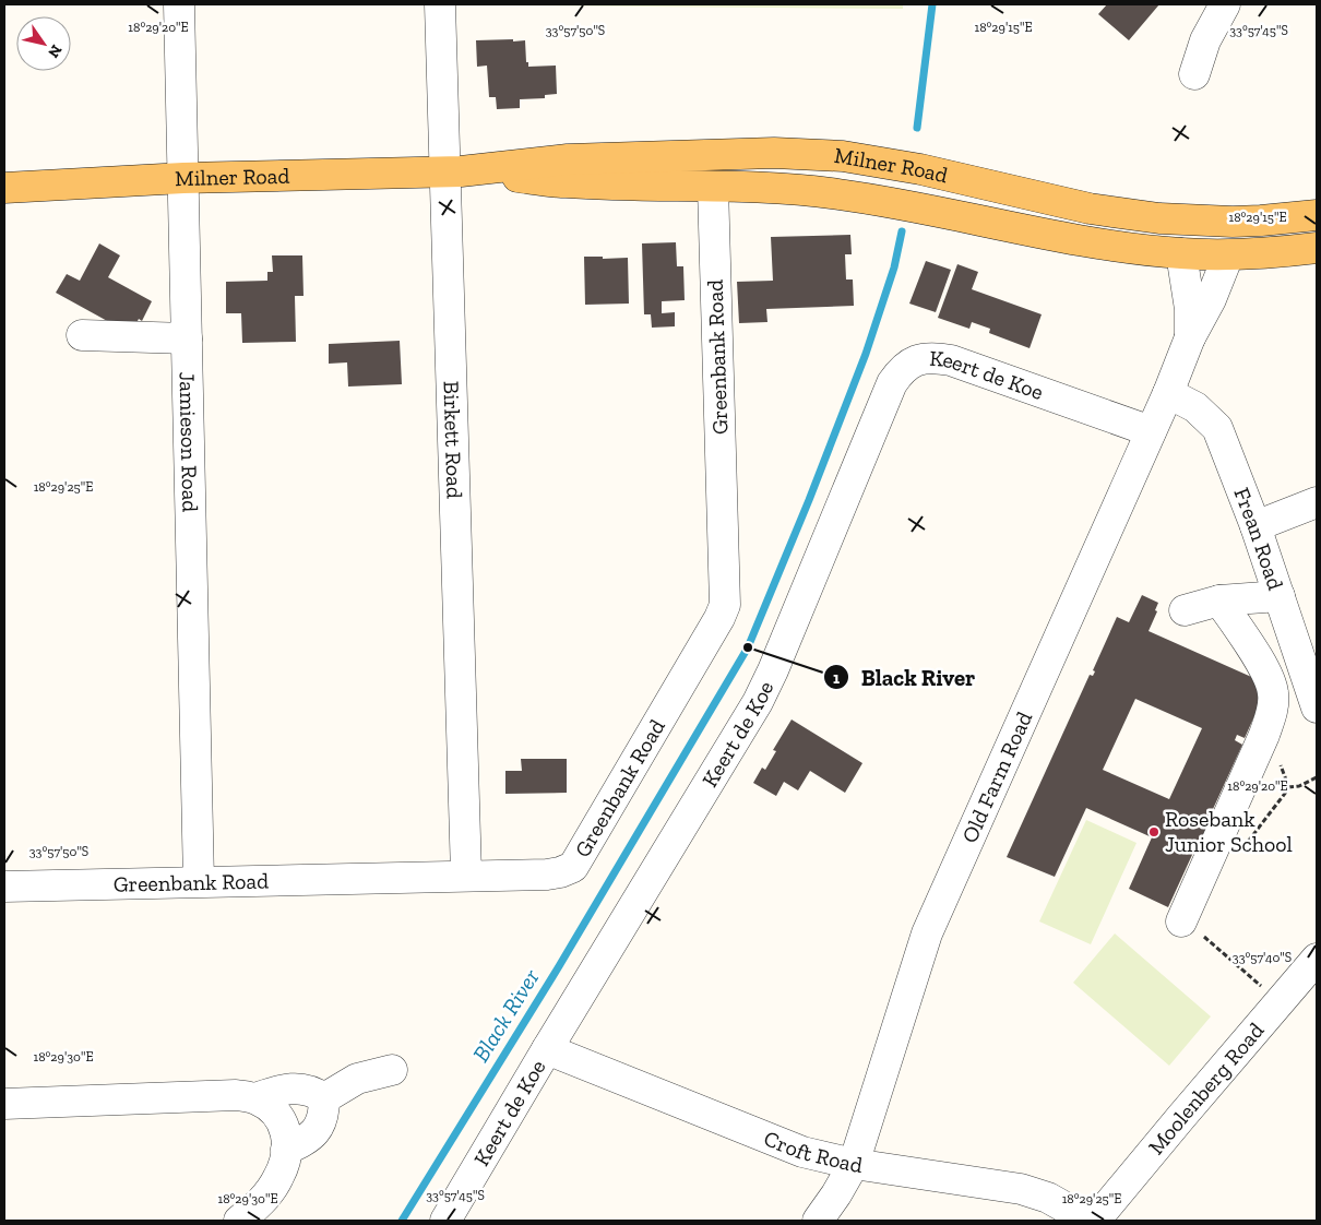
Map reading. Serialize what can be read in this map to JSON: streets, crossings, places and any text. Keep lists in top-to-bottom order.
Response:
{
  "streets": {
    "main road": ["Milner Road"],
    "street": [
      "Greenbank Road",
      "Keert de Koe",
      "Birkett Road",
      "Jamieson Road",
      "Frean Road",
      "Old Farm Road",
      "Moolenberg Road",
      "Croft Road"
    ]
  },
  "crossings": [
    ["Milner Road", "Greenbank Road"],
    ["Milner Road", "Birkett Road"],
    ["Milner Road", "Jamieson Road"],
    ["Milner Road", "Old Farm Road"],
    ["Greenbank Road", "Birkett Road"],
    ["Greenbank Road", "Jamieson Road"],
    ["Keert de Koe", "Old Farm Road"],
    ["Keert de Koe", "Croft Road"],
    ["Frean Road", "Old Farm Road"],
    ["Old Farm Road", "Croft Road"]
  ],
  "water": ["Black River"],
  "places": ["Black River", "Rosebank Junior School"],
  "north": "bottom right",
  "coordinates": [
    "18°29'20\"E",
    "18°29'15\"E",
    "33°57'50\"S",
    "33°57'45\"S",
    "18°29'25\"E",
    "33°57'40\"S",
    "18°29'30\"E"
  ]
}
